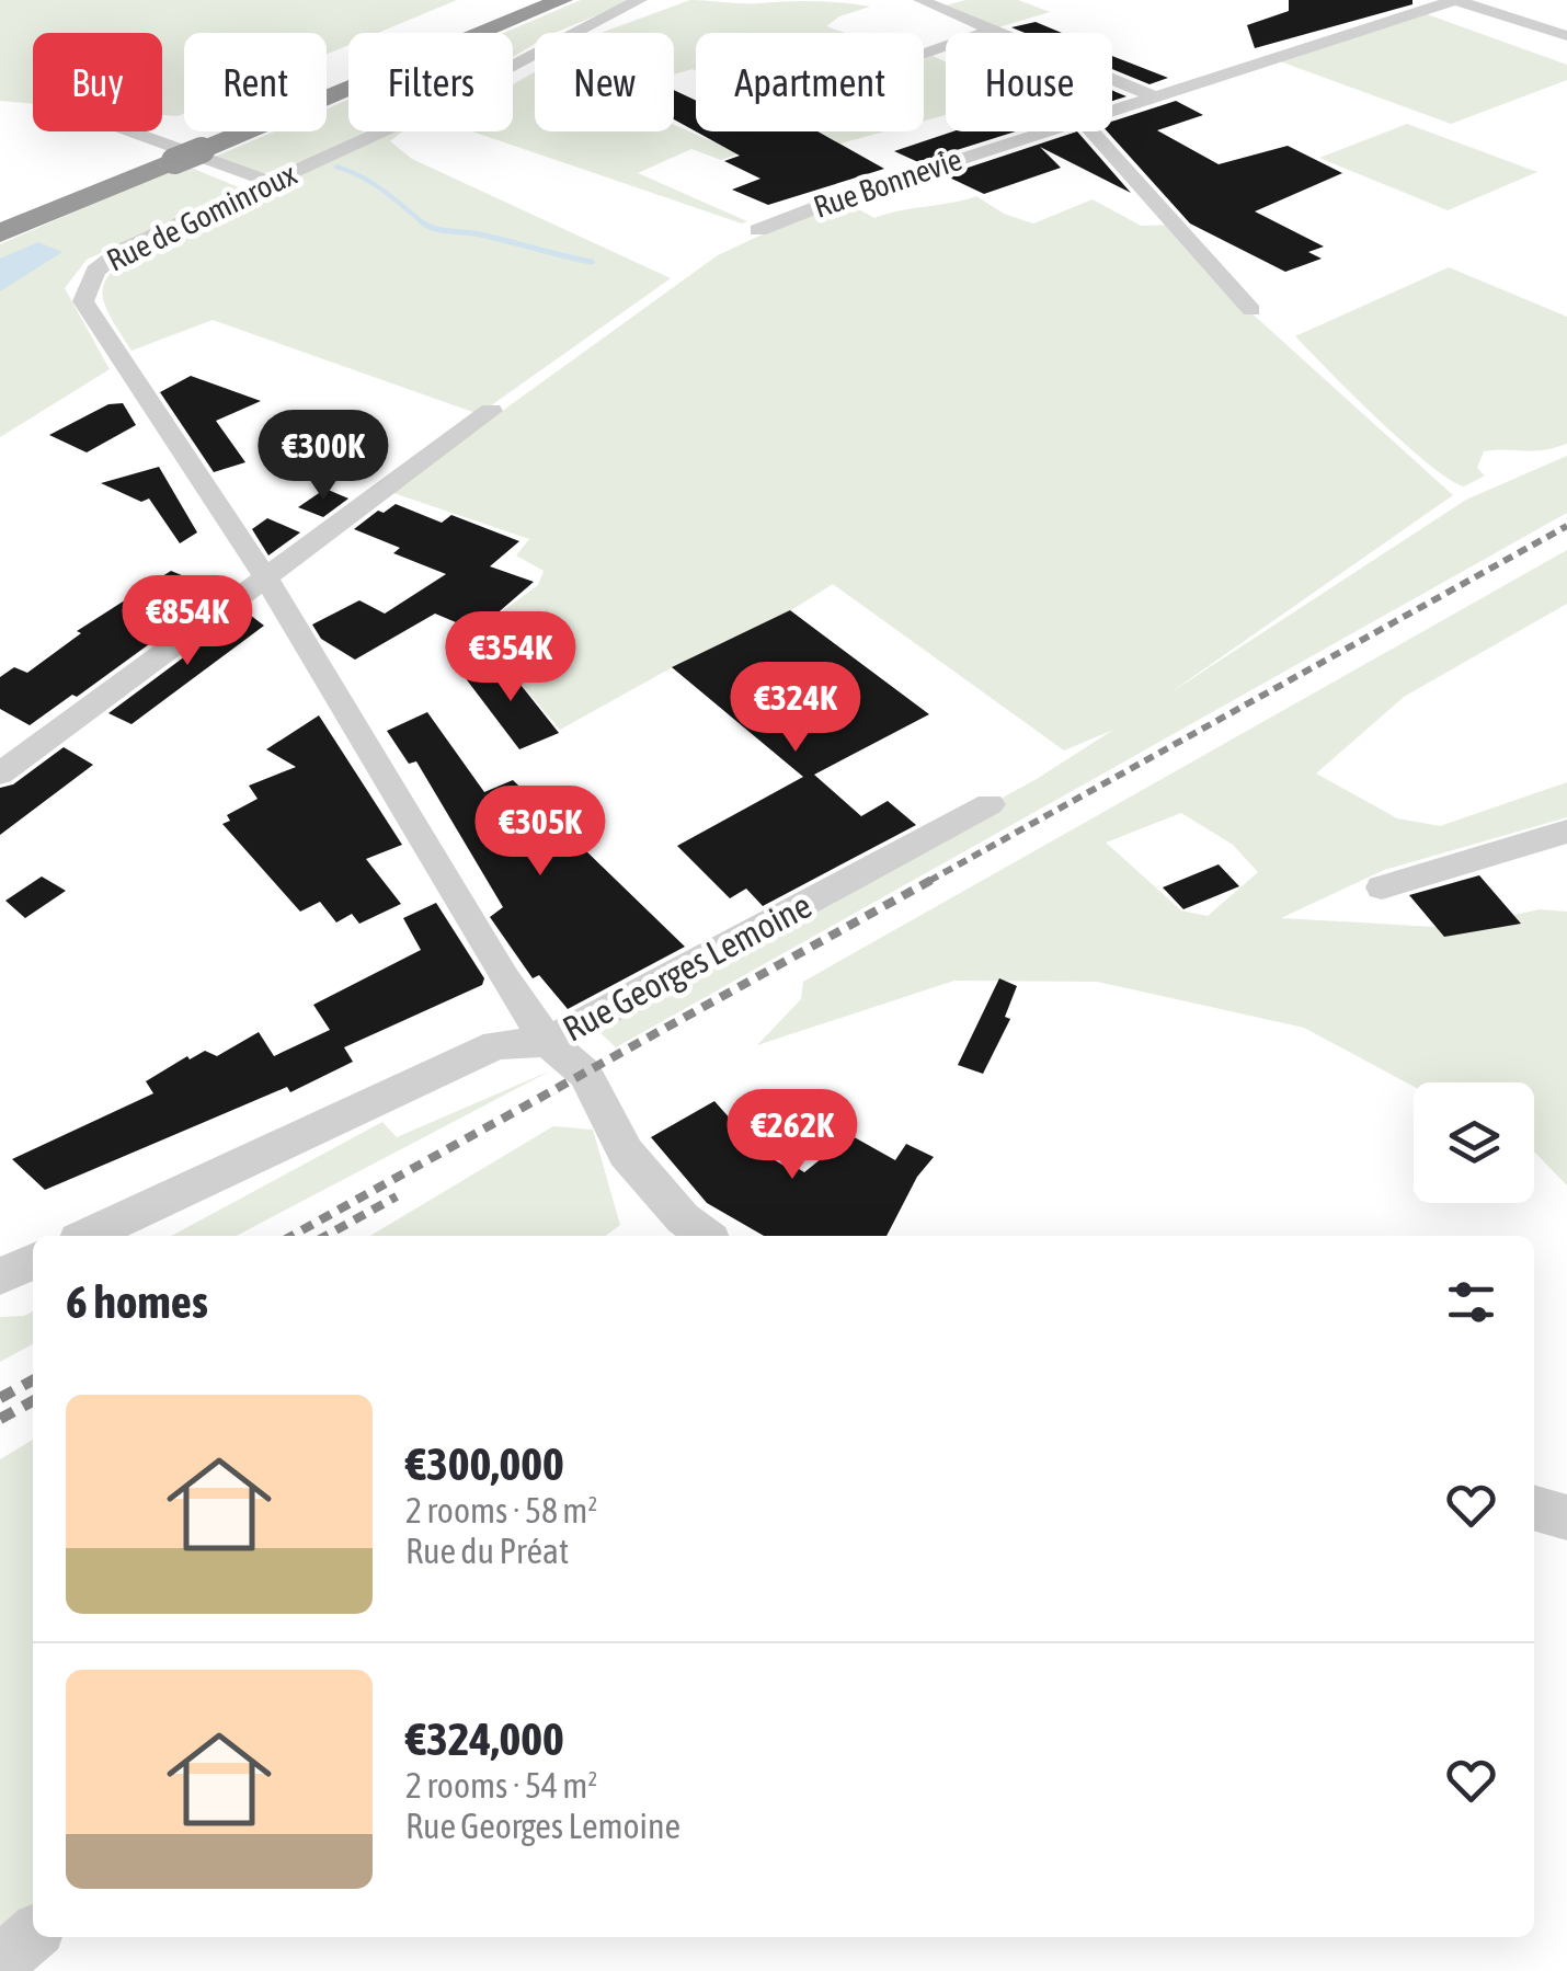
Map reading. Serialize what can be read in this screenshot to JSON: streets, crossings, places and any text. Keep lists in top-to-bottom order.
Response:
{
  "streets": {
    "street": ["Rue Bonnevie", "Rue de Gominroux", "Rue Georges Lemoine"]
  },
  "crossings": [
    ["Rue de Gominroux", "Rue Georges Lemoine"]
  ],
  "page": {
    "chip": [
      "Buy",
      "Rent",
      "Filters",
      "New",
      "Apartment",
      "House"
    ],
    "price": [
      "€300K",
      "€854K",
      "€354K",
      "€324K",
      "€305K",
      "€262K"
    ],
    "heading": "6 homes",
    "list": [
      {
        "name": "€300,000",
        "note": "2 rooms · 58 m² · Rue du Préat"
      },
      {
        "name": "€324,000",
        "note": "2 rooms · 54 m² · Rue Georges Lemoine"
      }
    ]
  }
}
